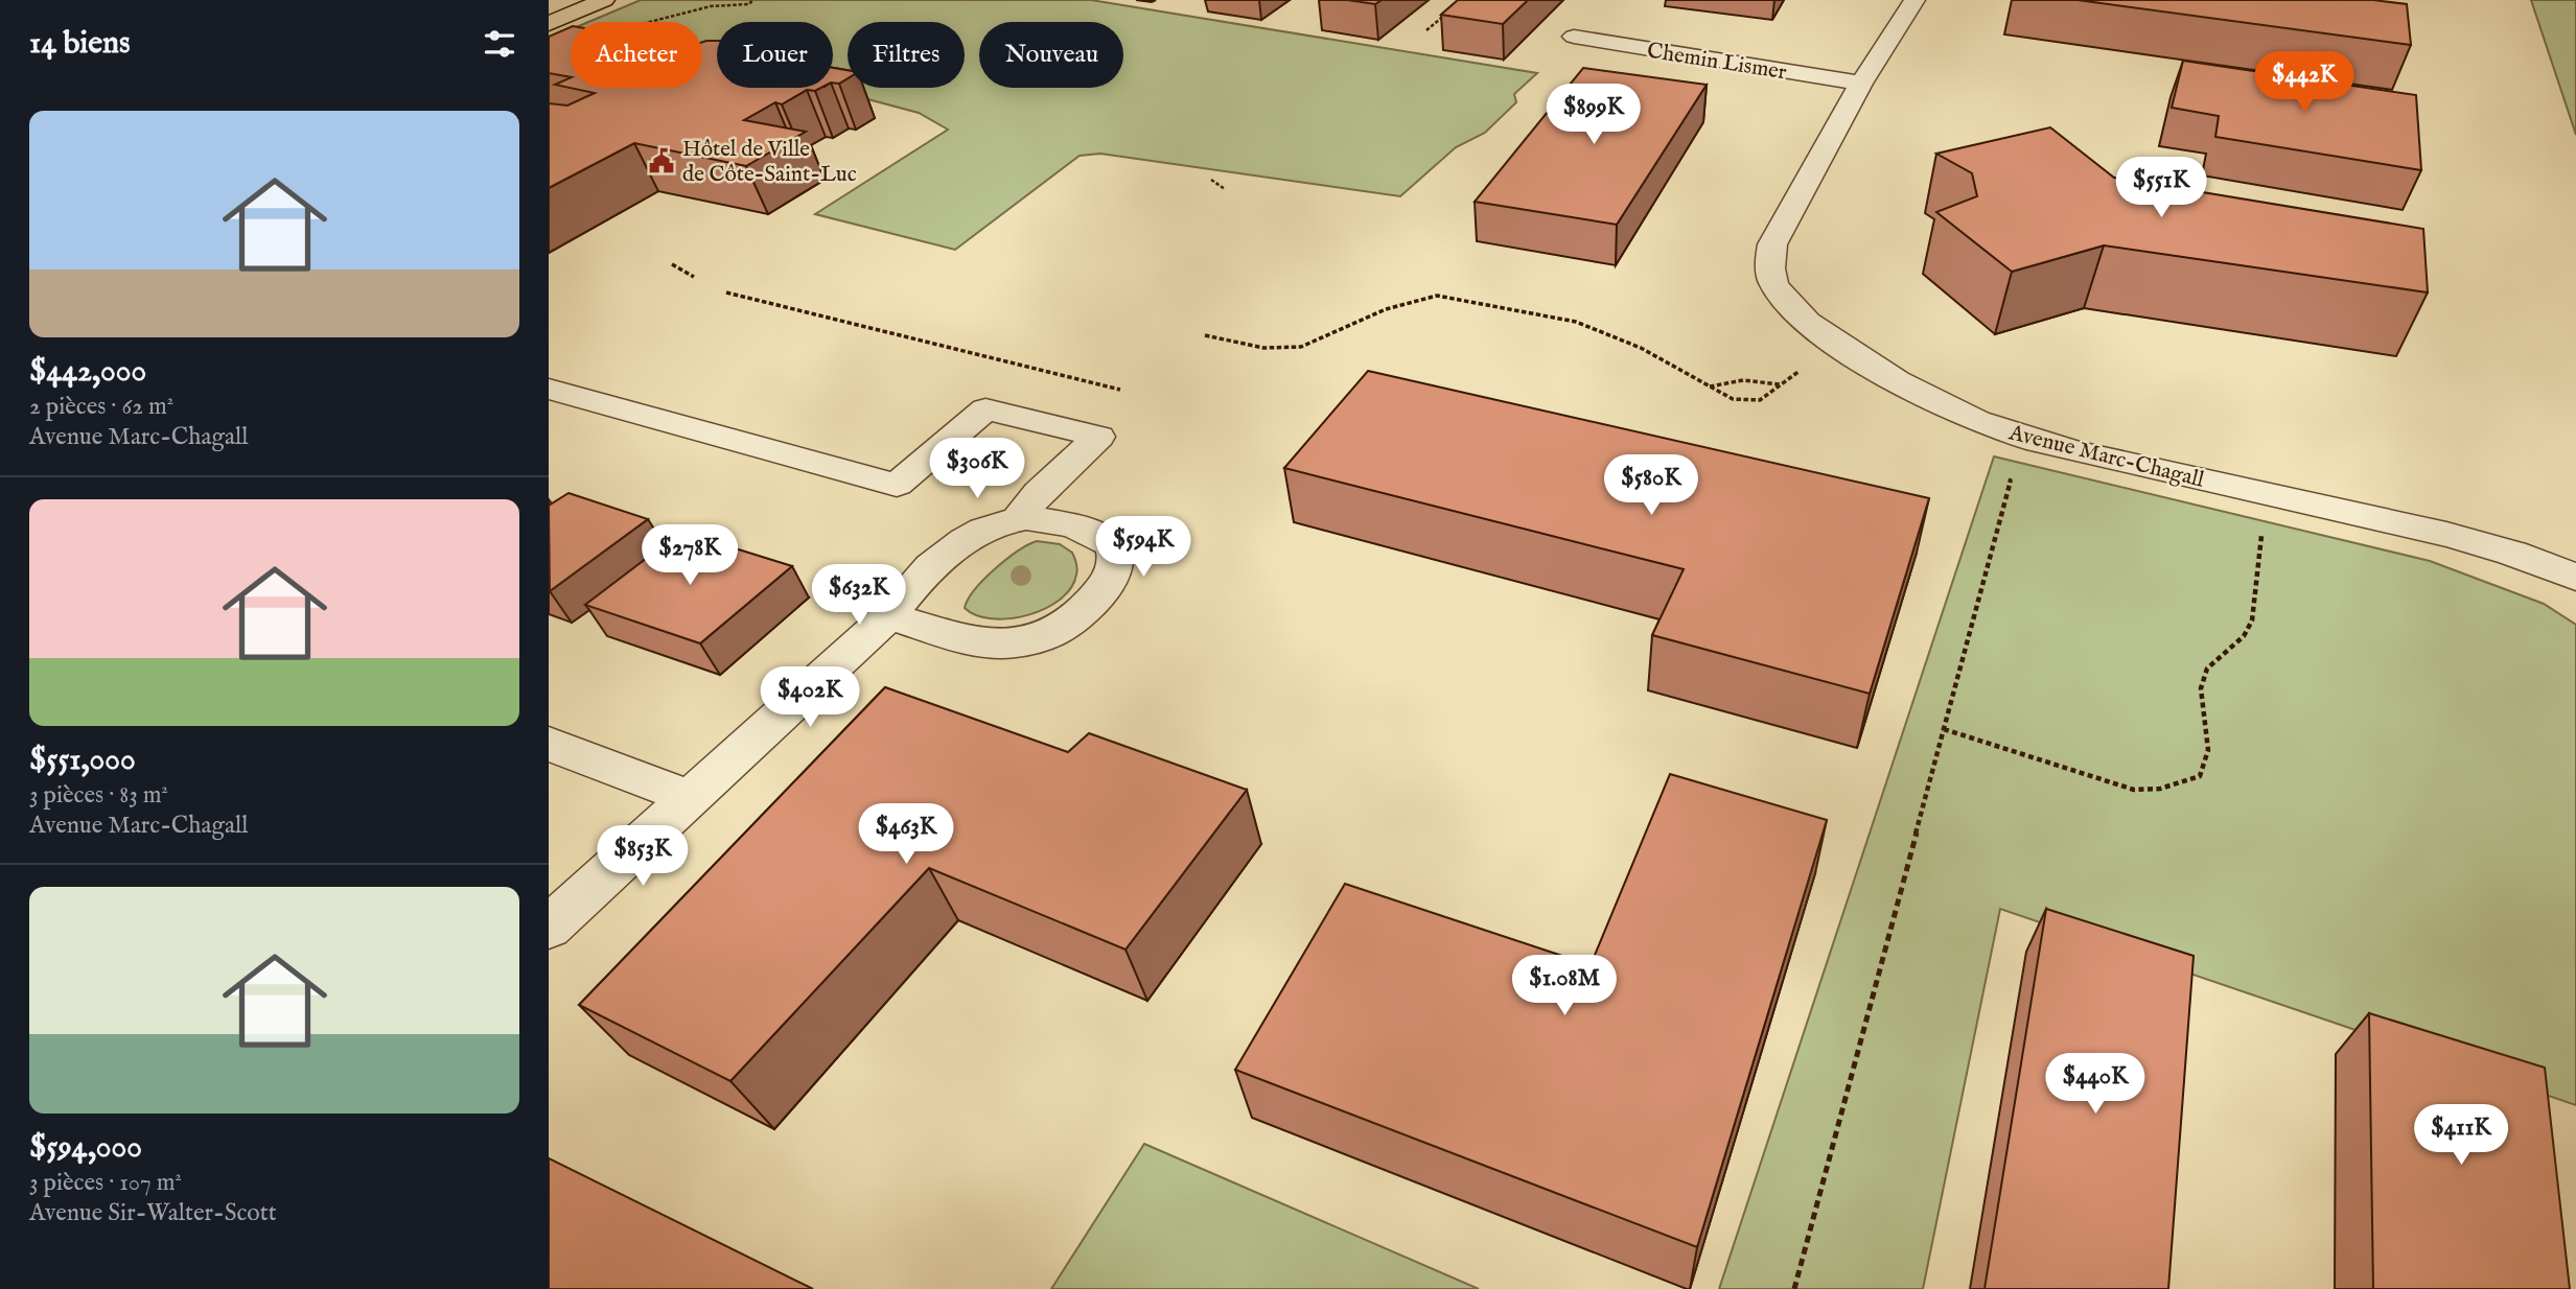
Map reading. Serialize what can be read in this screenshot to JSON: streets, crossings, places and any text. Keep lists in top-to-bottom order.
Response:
{
  "streets": {
    "street": ["Chemin Lismer", "Avenue Marc-Chagall"]
  },
  "crossings": [
    ["Chemin Lismer", "Avenue Marc-Chagall"]
  ],
  "places": {
    "public building": ["Hôtel de Ville de Côte-Saint-Luc"]
  },
  "page": {
    "heading": "14 biens",
    "chip": [
      "Acheter",
      "Louer",
      "Filtres",
      "Nouveau"
    ],
    "price": [
      "$442K",
      "$899K",
      "$551K",
      "$306K",
      "$580K",
      "$594K",
      "$278K",
      "$632K",
      "$402K",
      "$463K",
      "$853K",
      "$1.08M",
      "$440K",
      "$411K"
    ],
    "list": [
      {
        "name": "$442,000",
        "note": "2 pièces · 62 m² · Avenue Marc-Chagall"
      },
      {
        "name": "$551,000",
        "note": "3 pièces · 83 m² · Avenue Marc-Chagall"
      },
      {
        "name": "$594,000",
        "note": "3 pièces · 107 m² · Avenue Sir-Walter-Scott"
      }
    ]
  }
}
